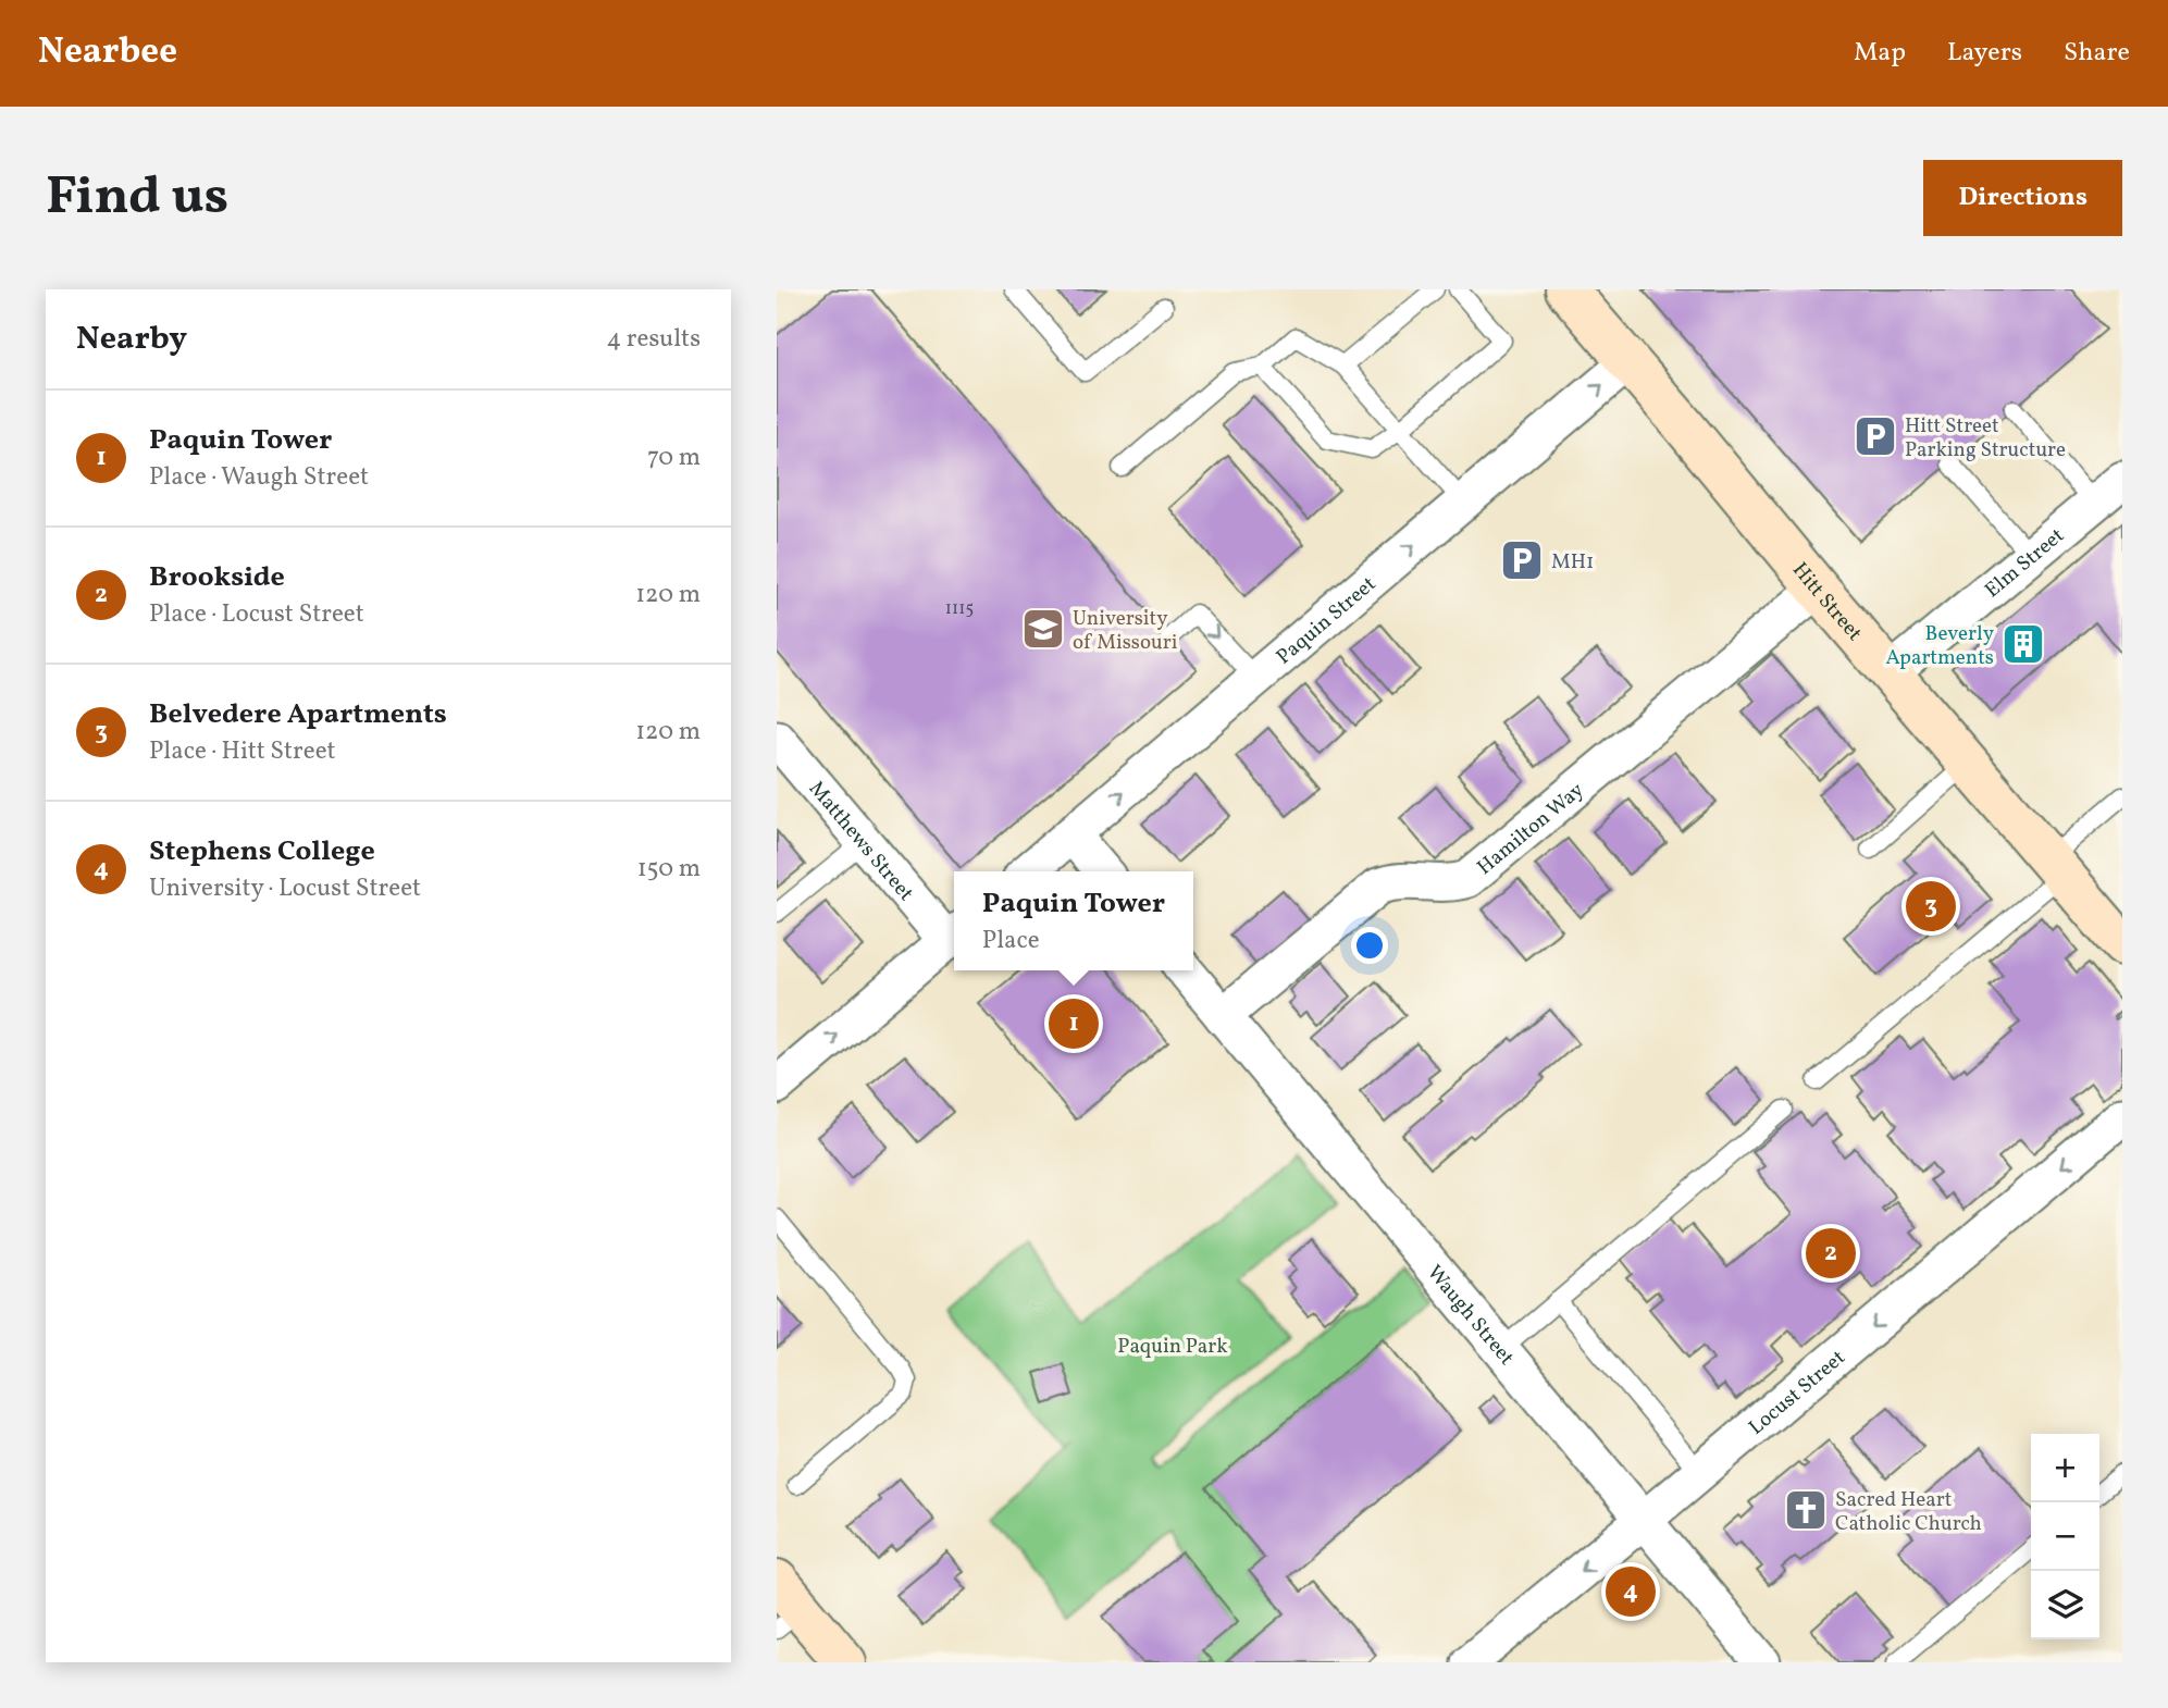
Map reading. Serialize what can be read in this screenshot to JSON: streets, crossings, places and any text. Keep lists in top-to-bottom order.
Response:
{
  "streets": {
    "street": [
      "Elm Street",
      "Hitt Street",
      "Paquin Street",
      "Hamilton Way",
      "Matthews Street",
      "Waugh Street",
      "Locust Street"
    ]
  },
  "crossings": [
    ["Elm Street", "Hitt Street"],
    ["Hitt Street", "Paquin Street"],
    ["Hitt Street", "Hamilton Way"],
    ["Hamilton Way", "Waugh Street"],
    ["Waugh Street", "Locust Street"]
  ],
  "one_way": ["Paquin Street", "Locust Street"],
  "parks": ["Paquin Park"],
  "places": {
    "parking": ["Hitt Street Parking Structure", "MH1"],
    "school or university": ["University of Missouri"],
    "building": ["Beverly Apartments"],
    "church": ["Sacred Heart Catholic Church"]
  },
  "house_numbers": ["1115"],
  "page": {
    "header": "Nearbee",
    "nav": ["Map", "Layers", "Share"],
    "buttons": "Directions",
    "title": "Find us",
    "heading": ["Nearby", "4 results"],
    "list": [
      {
        "mark": "1",
        "name": "Paquin Tower",
        "note": "Place · Waugh Street",
        "value": "70 m"
      },
      {
        "mark": "2",
        "name": "Brookside",
        "note": "Place · Locust Street",
        "value": "120 m"
      },
      {
        "mark": "3",
        "name": "Belvedere Apartments",
        "note": "Place · Hitt Street",
        "value": "120 m"
      },
      {
        "mark": "4",
        "name": "Stephens College",
        "note": "University · Locust Street",
        "value": "150 m"
      }
    ],
    "popup": ["Paquin Tower", "Place"],
    "pins": [
      "3",
      "1",
      "2",
      "4"
    ],
    "map_buttons": ["+", "−"]
  }
}
